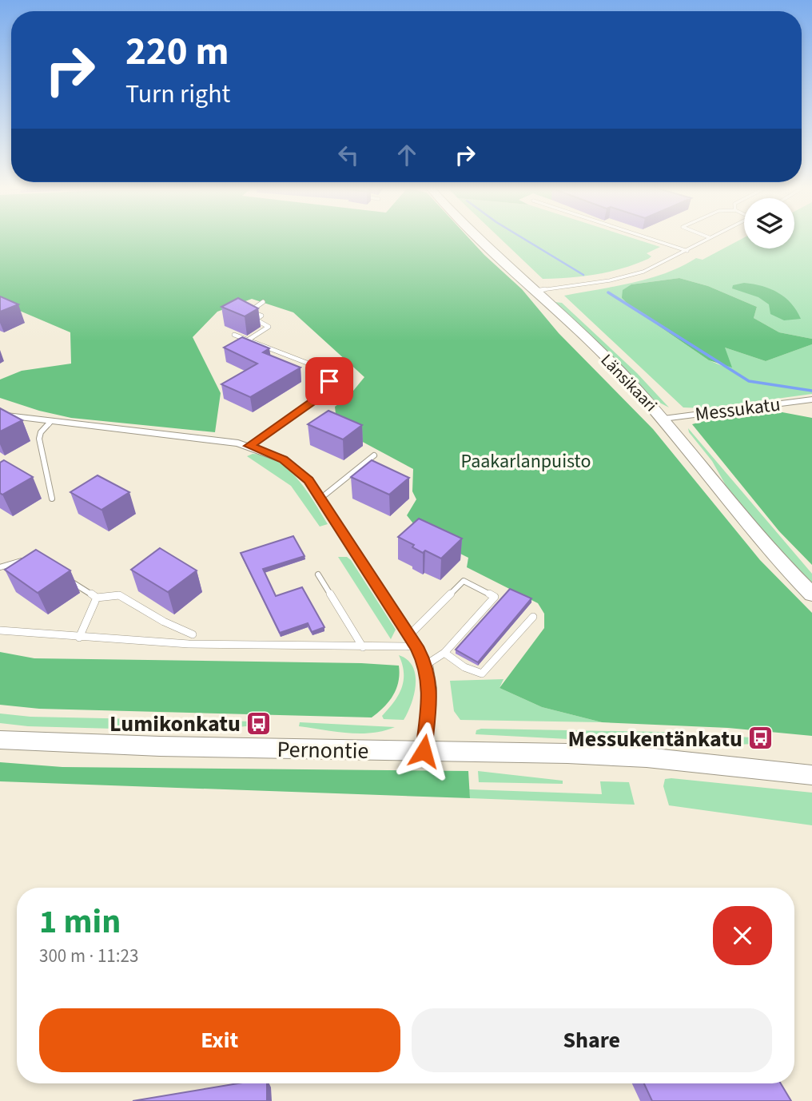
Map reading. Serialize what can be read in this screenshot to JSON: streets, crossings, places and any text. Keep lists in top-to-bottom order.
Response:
{
  "streets": {
    "street": ["Länsikaari", "Messukatu", "Pernontie"]
  },
  "crossings": [
    ["Länsikaari", "Messukatu"]
  ],
  "parks": ["Paakarlanpuisto"],
  "places": {
    "bus stop": ["Lumikonkatu", "Messukentänkatu"]
  },
  "page": {
    "turn": ["220 m", "Turn right"],
    "heading": ["1 min", "300 m · 11:23"],
    "buttons": ["Exit", "Share"]
  }
}
